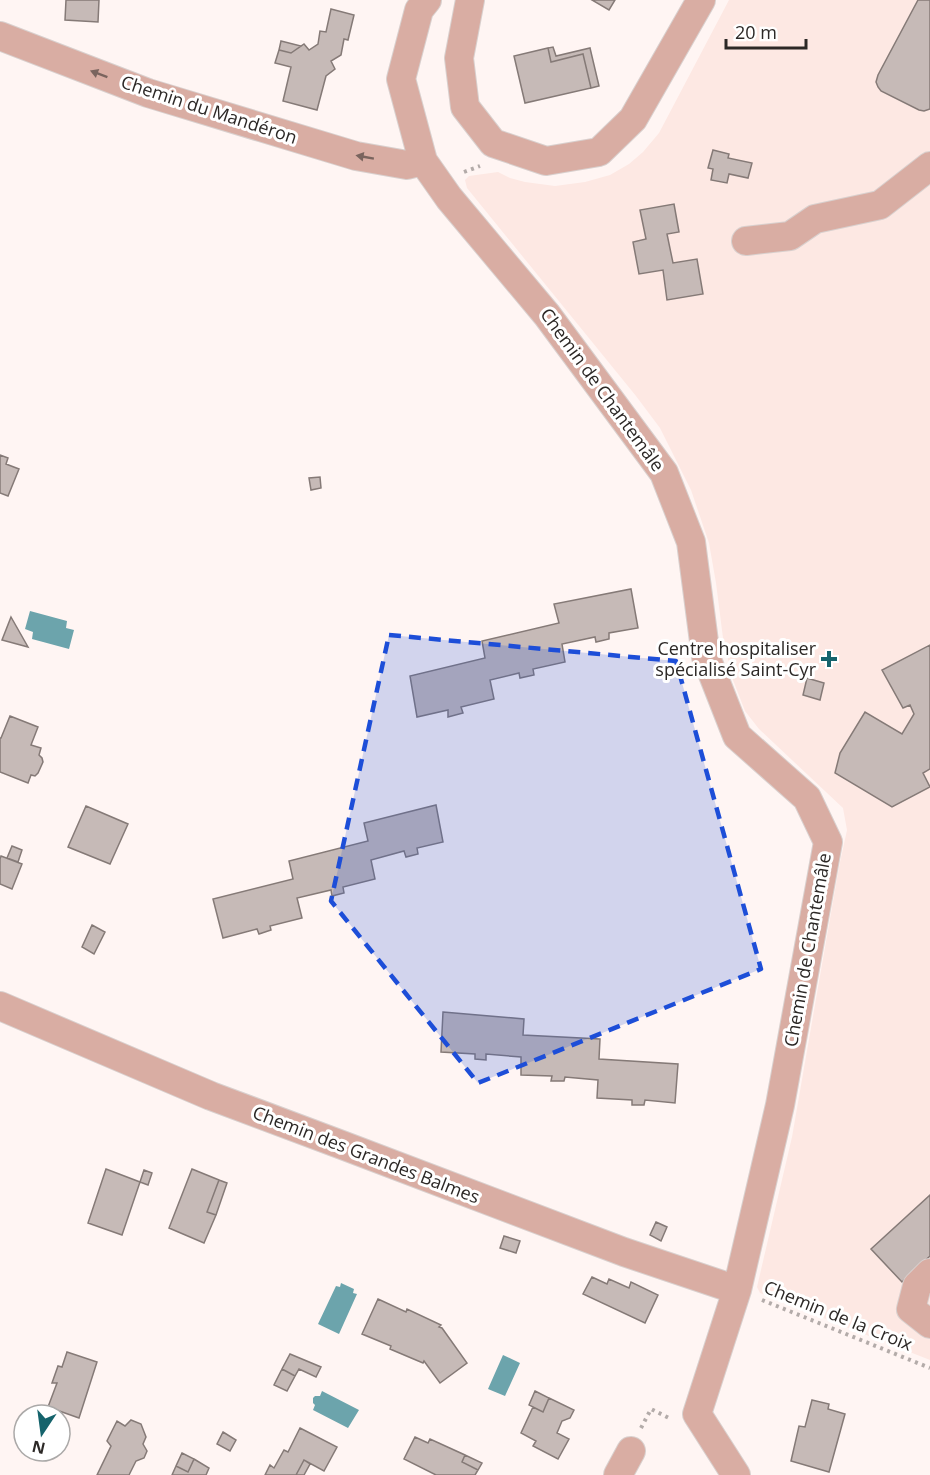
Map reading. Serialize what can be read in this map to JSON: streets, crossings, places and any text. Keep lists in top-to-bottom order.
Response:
{
  "streets": {
    "street": ["Chemin du Mandéron", "Chemin de Chantemâle", "Chemin des Grandes Balmes"],
    "path": ["Chemin de la Croix"]
  },
  "crossings": [
    ["Chemin du Mandéron", "Chemin de Chantemâle"],
    ["Chemin de Chantemâle", "Chemin des Grandes Balmes"],
    ["Chemin de Chantemâle", "Chemin de la Croix"],
    ["Chemin des Grandes Balmes", "Chemin de la Croix"]
  ],
  "one_way": ["Chemin du Mandéron"],
  "places": {
    "health": ["Centre hospitaliser spécialisé Saint-Cyr"]
  },
  "scale_bar": "20 m",
  "north": "bottom"
}
